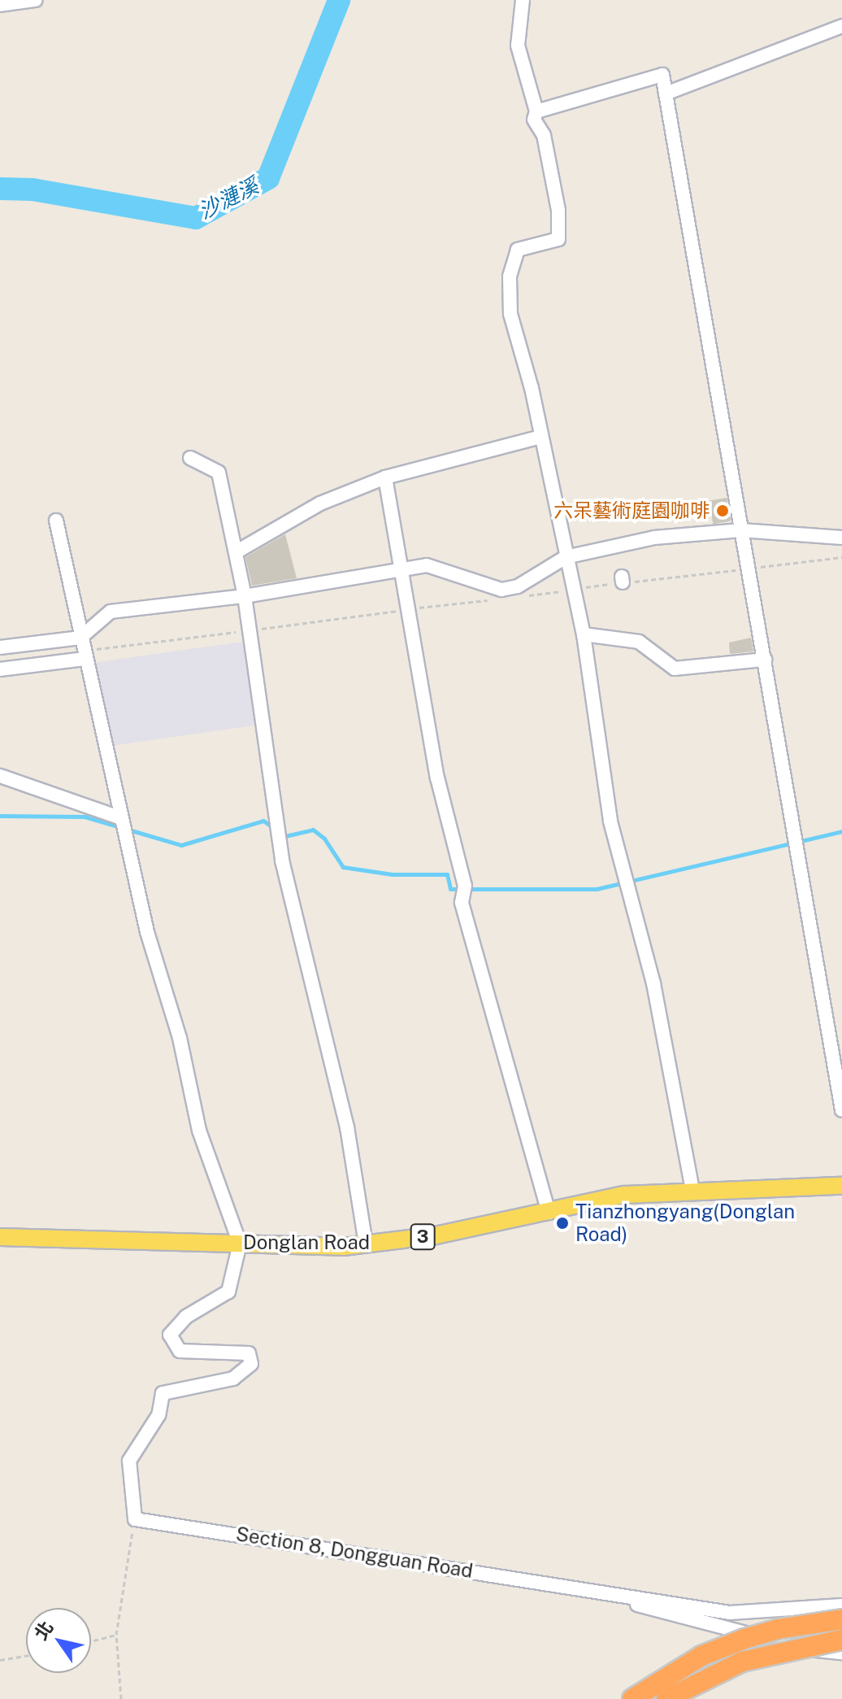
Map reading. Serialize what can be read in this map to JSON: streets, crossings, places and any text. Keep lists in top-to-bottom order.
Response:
{
  "streets": {
    "main road": ["3", "Donglan Road"],
    "street": ["Section 8, Dongguan Road"]
  },
  "water": ["沙漣溪"],
  "places": ["六呆藝術庭園咖啡", "Tianzhongyang(Donglan Road)"],
  "north": "top left"
}
